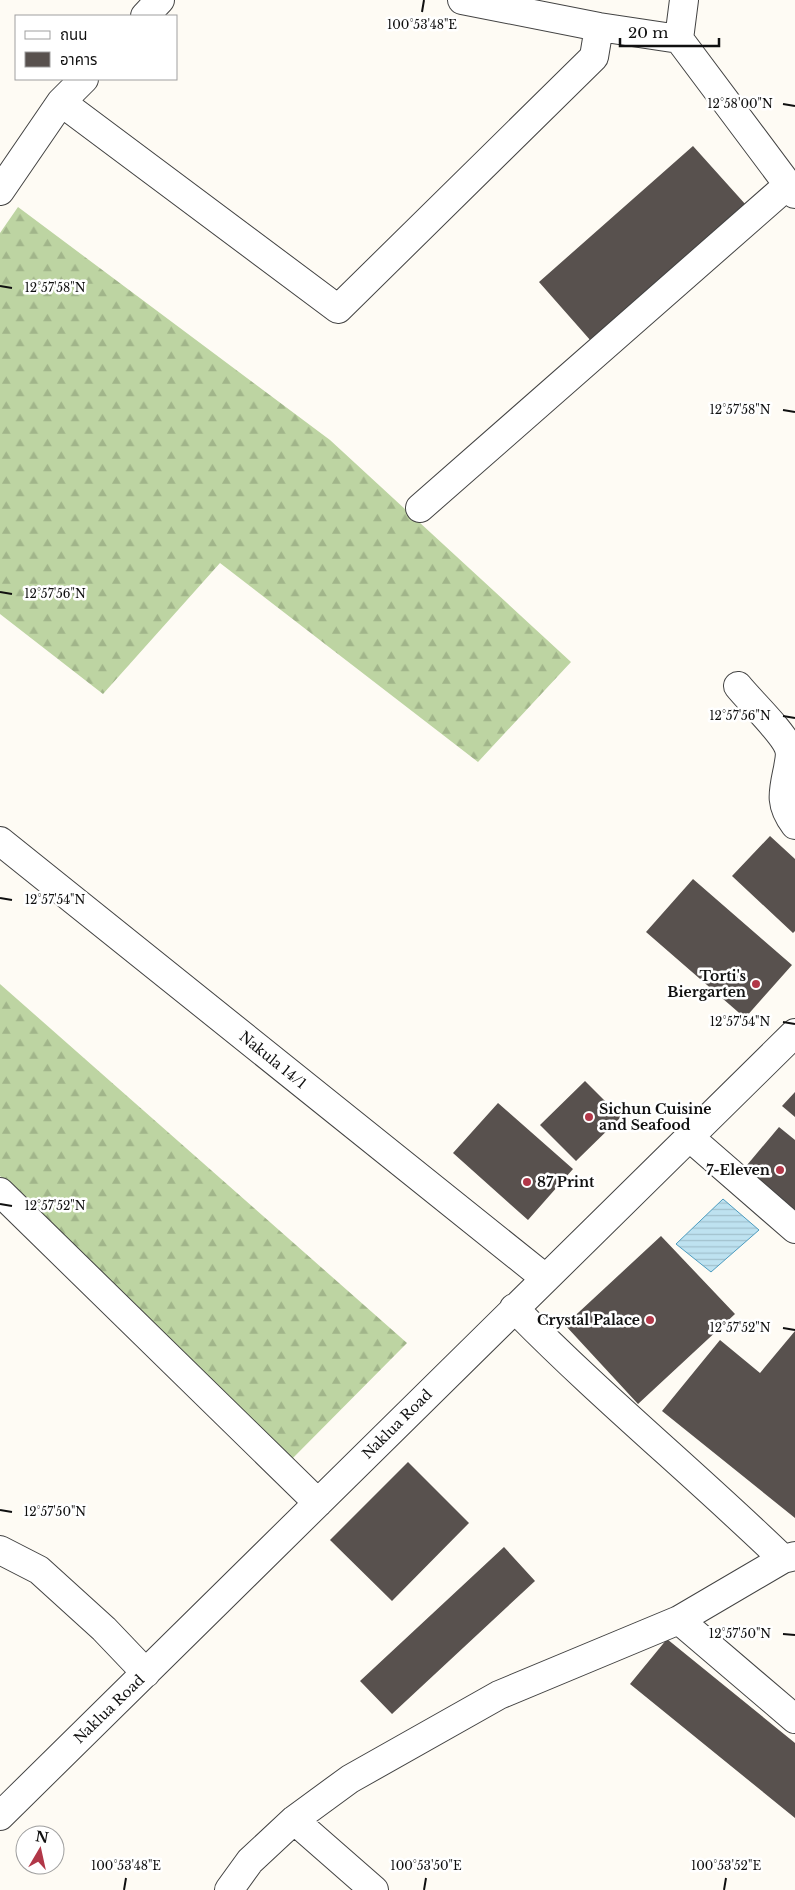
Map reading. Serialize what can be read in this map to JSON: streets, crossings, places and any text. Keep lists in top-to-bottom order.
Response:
{
  "streets": {
    "street": ["Nakula 14/1", "Naklua Road"]
  },
  "crossings": [
    ["Nakula 14/1", "Naklua Road"]
  ],
  "places": [
    "Torti's Biergarten",
    "Sichun Cuisine and Seafood",
    "7-Eleven",
    "87 Print",
    "Crystal Palace"
  ],
  "legend": ["ถนน", "อาคาร"],
  "scale_bar": "20 m",
  "north": "top",
  "coordinates": [
    "100°53'48\"E",
    "12°58'00\"N",
    "12°57'58\"N",
    "12°57'56\"N",
    "12°57'54\"N",
    "12°57'52\"N",
    "12°57'50\"N",
    "100°53'50\"E",
    "100°53'52\"E"
  ]
}
